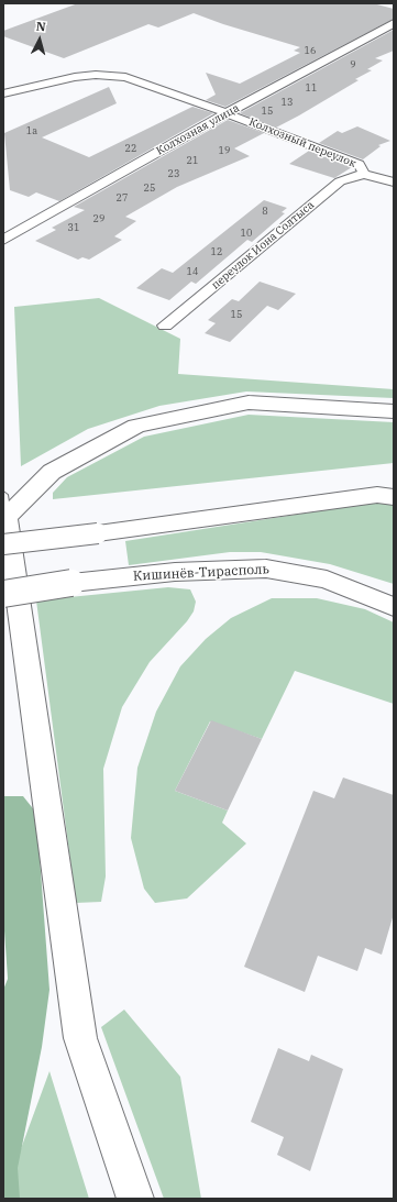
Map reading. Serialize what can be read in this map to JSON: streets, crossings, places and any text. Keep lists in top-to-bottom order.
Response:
{
  "streets": {
    "main road": ["Кишинёв-Тирасполь"],
    "street": ["Колхозная улица", "Колхозный переулок", "переулок Иона Солтыса"]
  },
  "crossings": [
    ["Колхозная улица", "Колхозный переулок"],
    ["Колхозный переулок", "переулок Иона Солтыса"]
  ],
  "house_numbers": [
    "16",
    "9",
    "11",
    "13",
    "15",
    "1а",
    "22",
    "19",
    "21",
    "23",
    "25",
    "27",
    "8",
    "29",
    "31",
    "10",
    "12",
    "14",
    "15"
  ],
  "north": "top"
}
